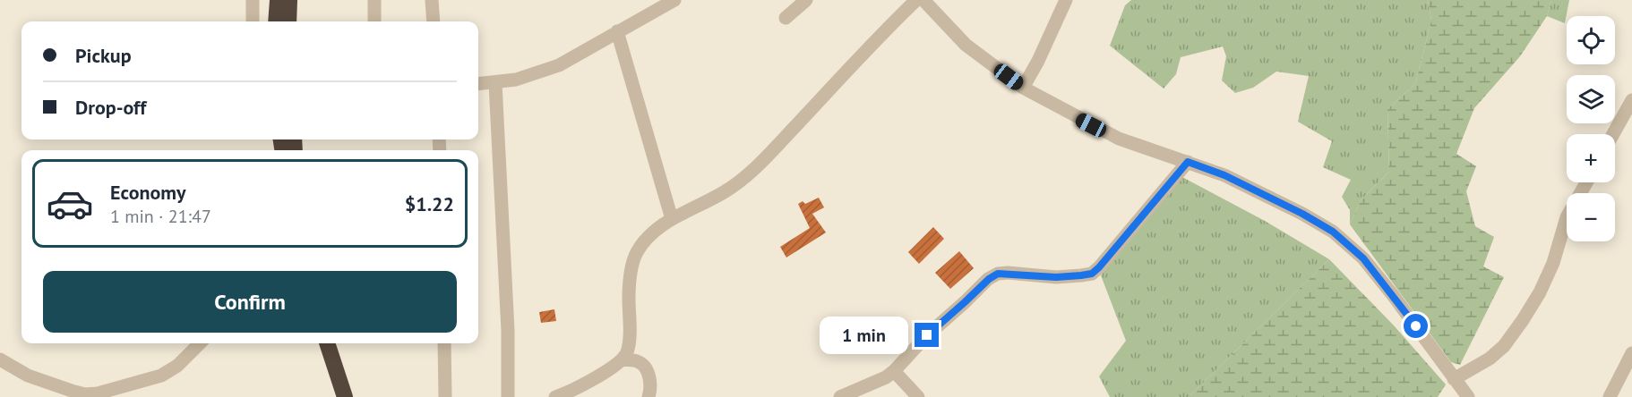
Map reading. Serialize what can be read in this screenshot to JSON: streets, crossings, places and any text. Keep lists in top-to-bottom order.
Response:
{
  "page": {
    "map_buttons": ["+", "−"],
    "banner": ["Pickup", "Drop-off"],
    "list": [
      {
        "name": "Economy",
        "note": "1 min · 21:47",
        "value": "$1.22"
      }
    ],
    "buttons": "Confirm",
    "bubble": "1 min"
  }
}
